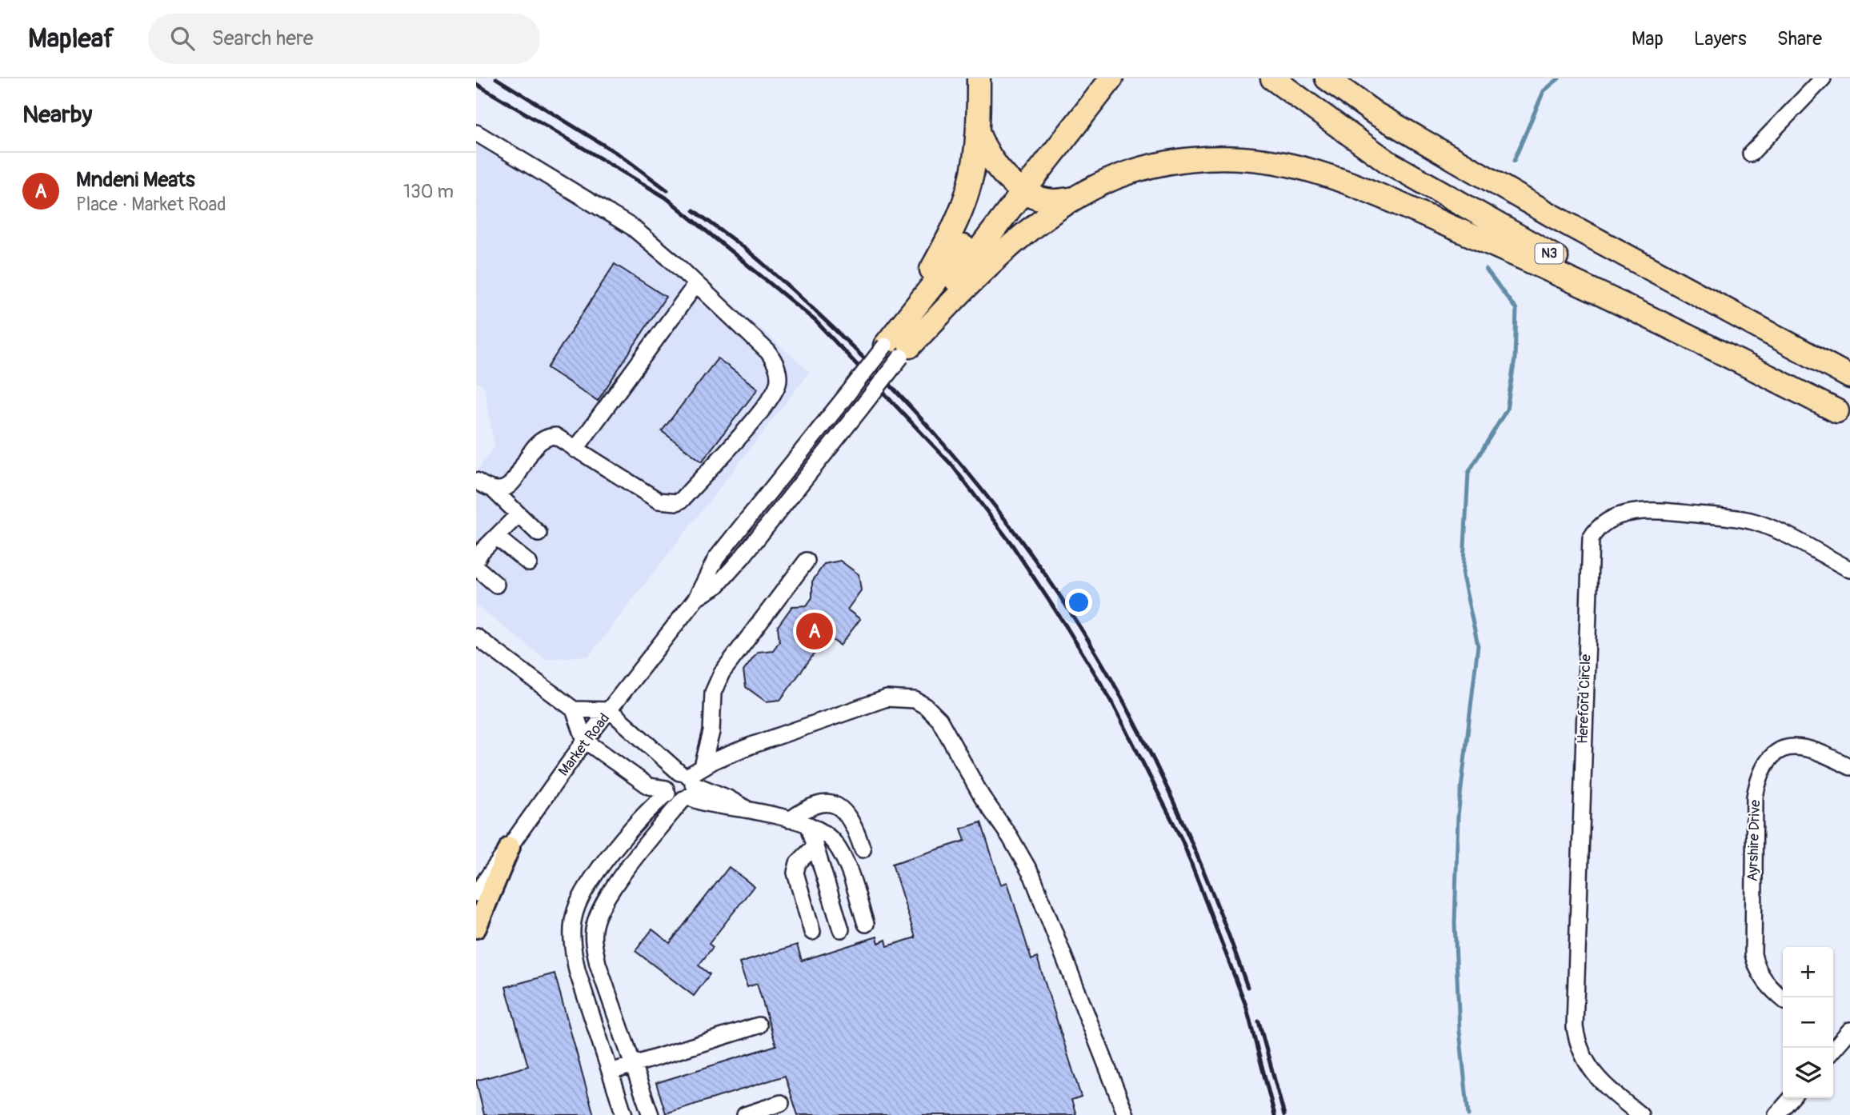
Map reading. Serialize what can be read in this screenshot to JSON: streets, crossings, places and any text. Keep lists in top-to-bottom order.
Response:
{
  "streets": {
    "highway": ["N3"],
    "street": ["Hereford Circle", "Market Road", "Ayrshire Drive"]
  },
  "page": {
    "header": "Mapleaf",
    "search": "Search here",
    "nav": ["Map", "Layers", "Share"],
    "heading": "Nearby",
    "list": [
      {
        "mark": "A",
        "name": "Mndeni Meats",
        "note": "Place · Market Road",
        "value": "130 m"
      }
    ],
    "pins": "A",
    "map_buttons": ["+", "−"]
  }
}
